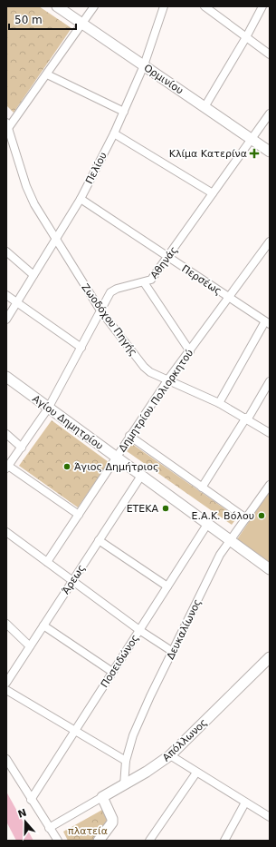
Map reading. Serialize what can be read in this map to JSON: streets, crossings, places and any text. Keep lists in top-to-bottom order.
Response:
{
  "streets": {
    "street": [
      "Ορμινίου",
      "Πελίου",
      "Αθηνάς",
      "Περσέως",
      "Ζωοδόχου Πηγής",
      "Δημητρίου Πολιορκητού",
      "Αγίου Δημητρίου",
      "Άρεως",
      "Δευκαλίωνος",
      "Ποσειδώνος",
      "Απόλλωνος"
    ]
  },
  "crossings": [
    ["Ορμινίου", "Πελίου"],
    ["Ορμινίου", "Αθηνάς"],
    ["Πελίου", "Περσέως"],
    ["Πελίου", "Ζωοδόχου Πηγής"],
    ["Αθηνάς", "Περσέως"],
    ["Αθηνάς", "Ζωοδόχου Πηγής"],
    ["Αθηνάς", "Αγίου Δημητρίου"],
    ["Περσέως", "Δημητρίου Πολιορκητού"],
    ["Ζωοδόχου Πηγής", "Δημητρίου Πολιορκητού"],
    ["Δημητρίου Πολιορκητού", "Αγίου Δημητρίου"],
    ["Αγίου Δημητρίου", "Άρεως"],
    ["Αγίου Δημητρίου", "Δευκαλίωνος"],
    ["Αγίου Δημητρίου", "Ποσειδώνος"],
    ["Δευκαλίωνος", "Απόλλωνος"]
  ],
  "parks": ["πλατεία"],
  "places": {
    "health": ["Κλίμα Κατερίνα"],
    "other": ["Άγιος Δημήτριος", "ΕΤΕΚΑ", "Ε.Α.Κ. Βόλου"]
  },
  "scale_bar": "50 m",
  "north": "top"
}
